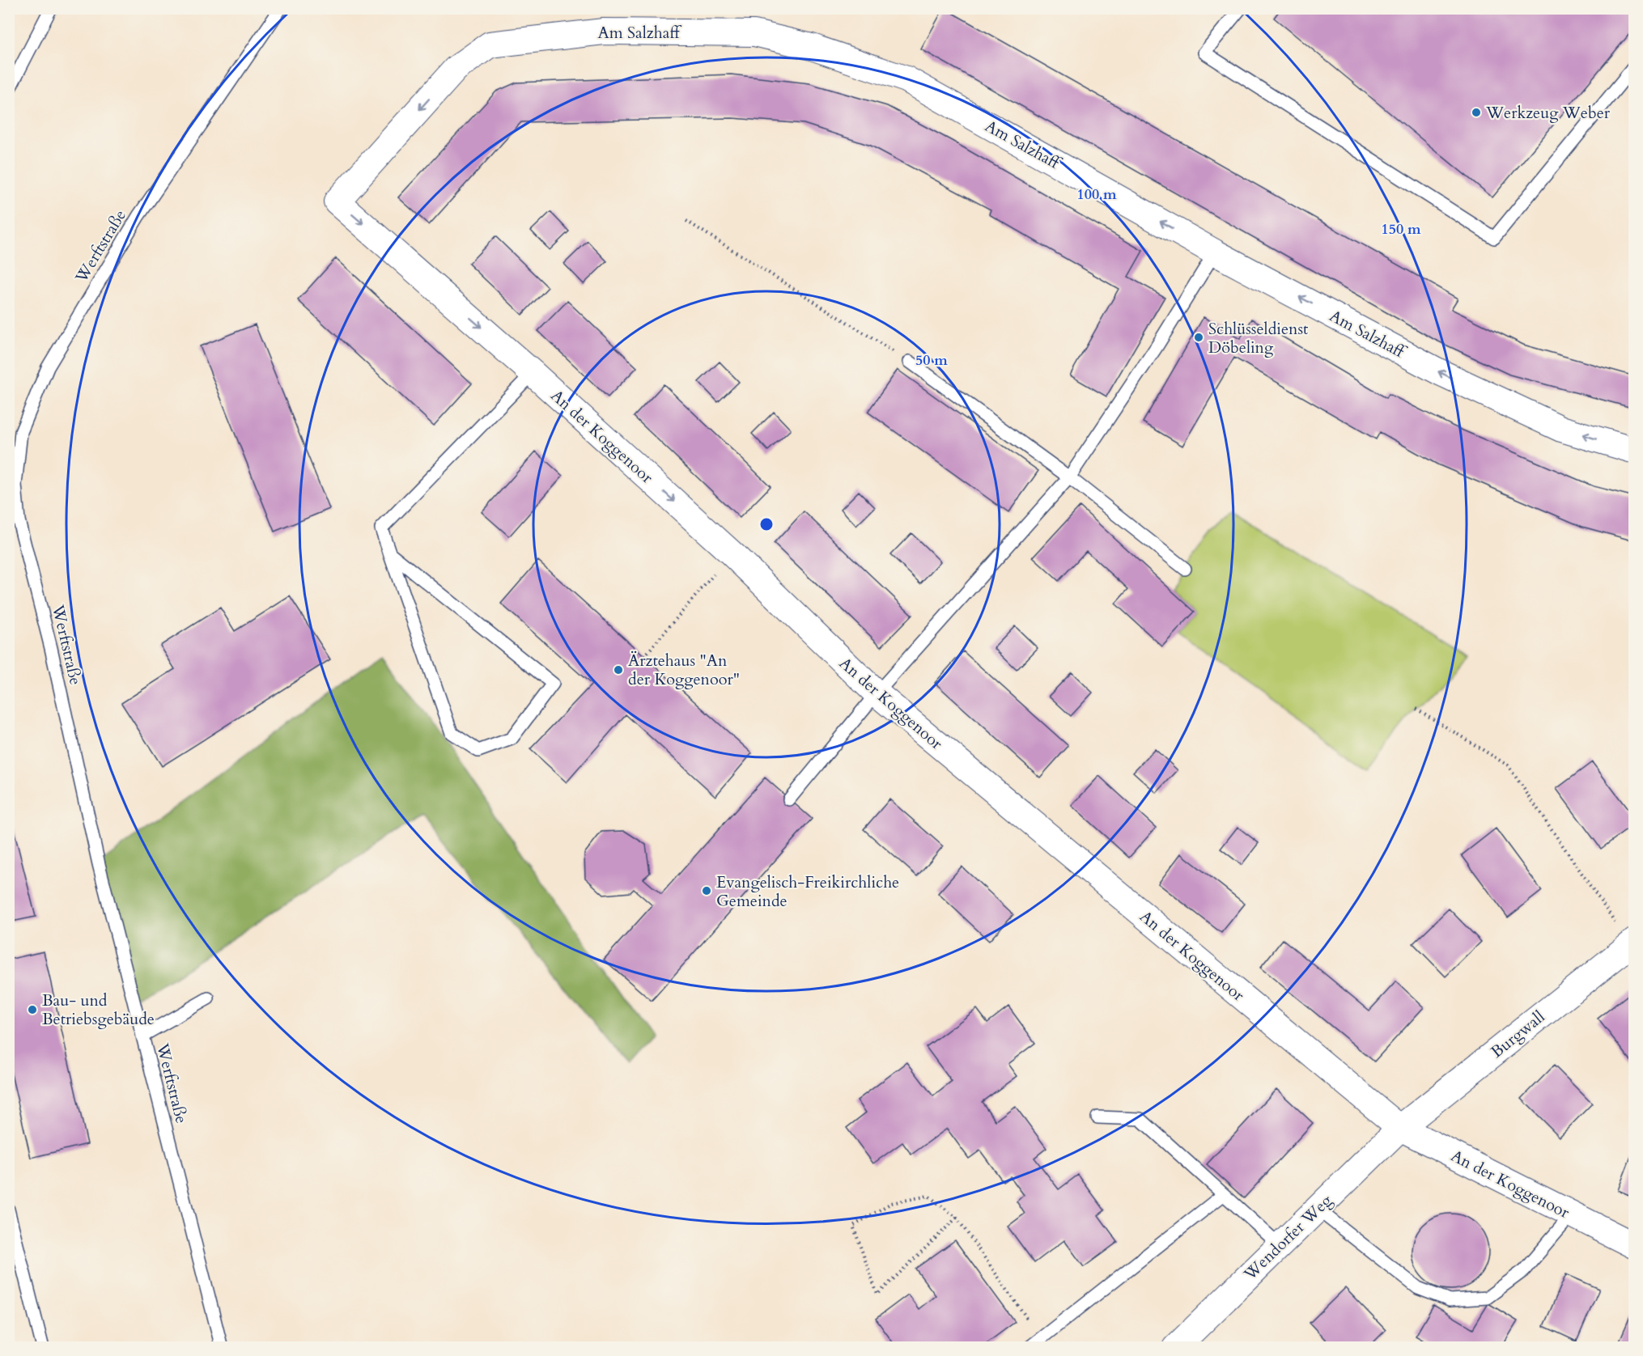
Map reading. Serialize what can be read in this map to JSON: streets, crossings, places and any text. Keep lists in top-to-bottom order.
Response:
{
  "streets": {
    "street": [
      "Am Salzhaff",
      "An der Koggenoor",
      "Burgwall",
      "Wendorfer Weg"
    ],
    "lane": ["Werftstraße"]
  },
  "crossings": [
    ["Am Salzhaff", "An der Koggenoor"],
    ["An der Koggenoor", "Burgwall"],
    ["An der Koggenoor", "Wendorfer Weg"],
    ["Burgwall", "Wendorfer Weg"]
  ],
  "one_way": ["Am Salzhaff"],
  "places": [
    "Werkzeug Weber",
    "Schlüsseldienst Döbeling",
    "Ärztehaus \"An der Koggenoor\"",
    "Evangelisch-Freikirchliche Gemeinde",
    "Bau- und Betriebsgebäude"
  ],
  "rings": ["100 m", "150 m", "50 m"]
}
